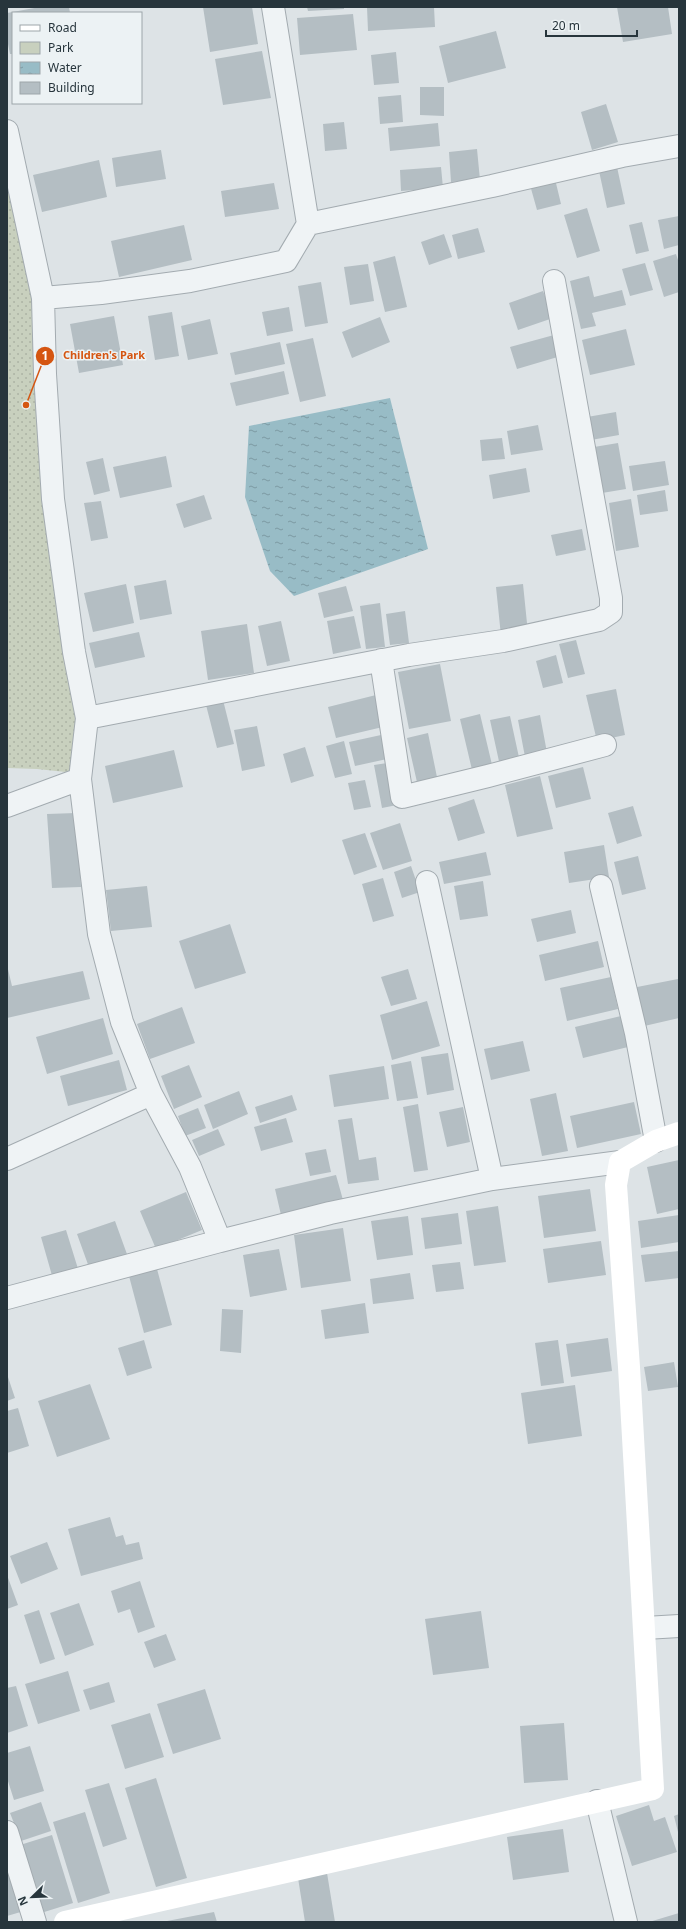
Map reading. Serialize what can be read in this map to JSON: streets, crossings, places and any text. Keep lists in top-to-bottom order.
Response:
{
  "places": ["Children's Park"],
  "legend": [
    "Road",
    "Park",
    "Water",
    "Building"
  ],
  "scale_bar": "20 m",
  "north": "bottom left"
}
